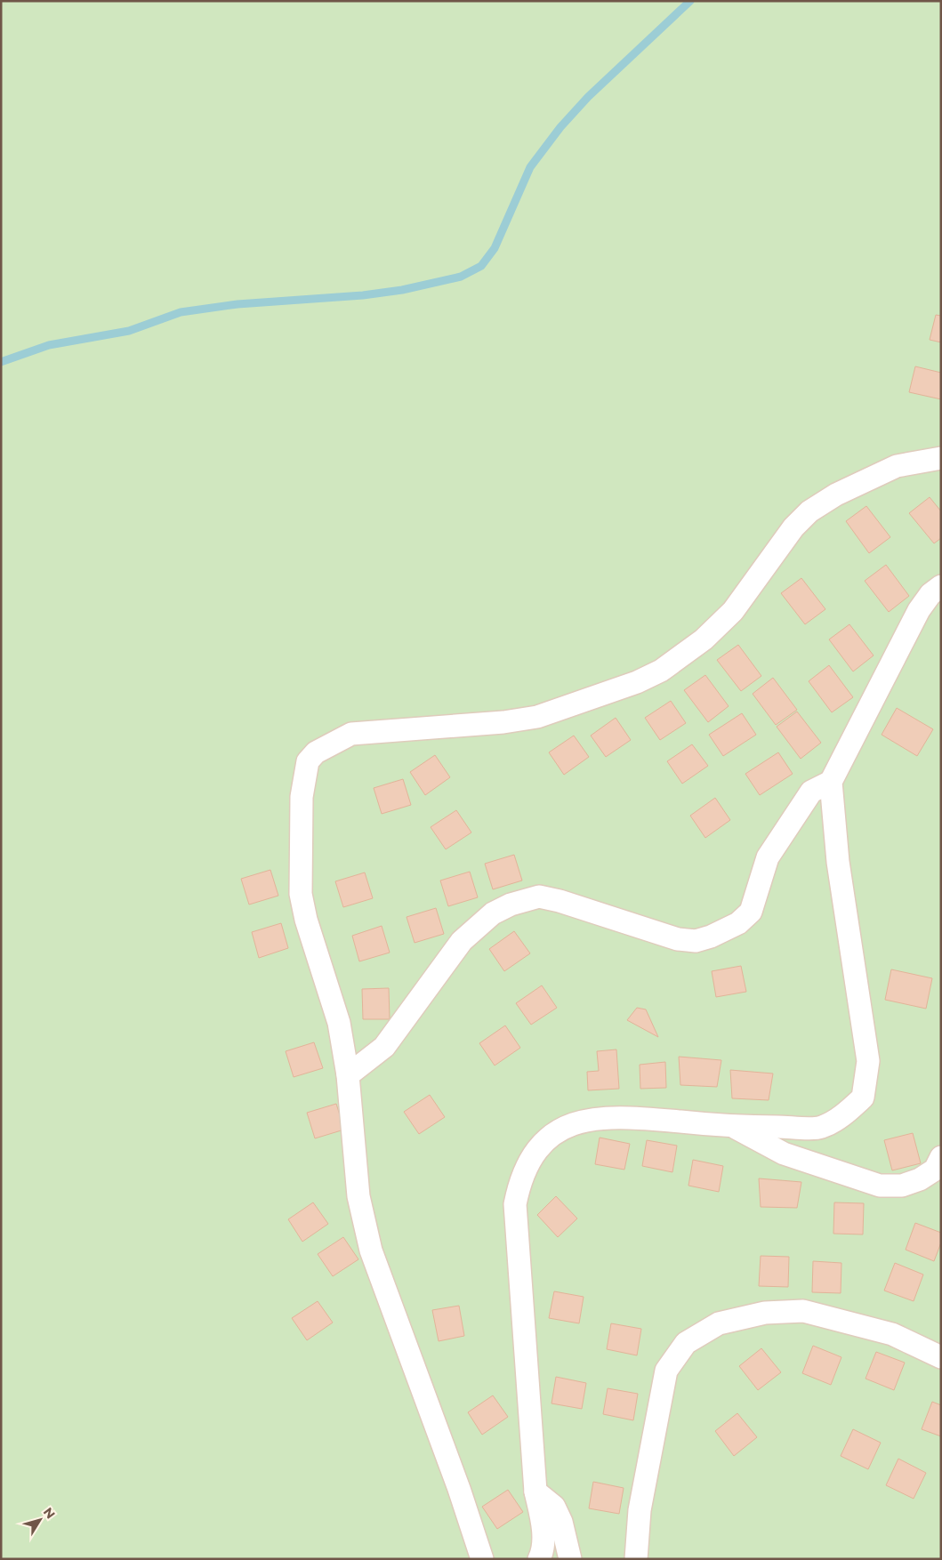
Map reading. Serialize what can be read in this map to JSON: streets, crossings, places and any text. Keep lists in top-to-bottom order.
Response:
{
  "north": "top right"
}
